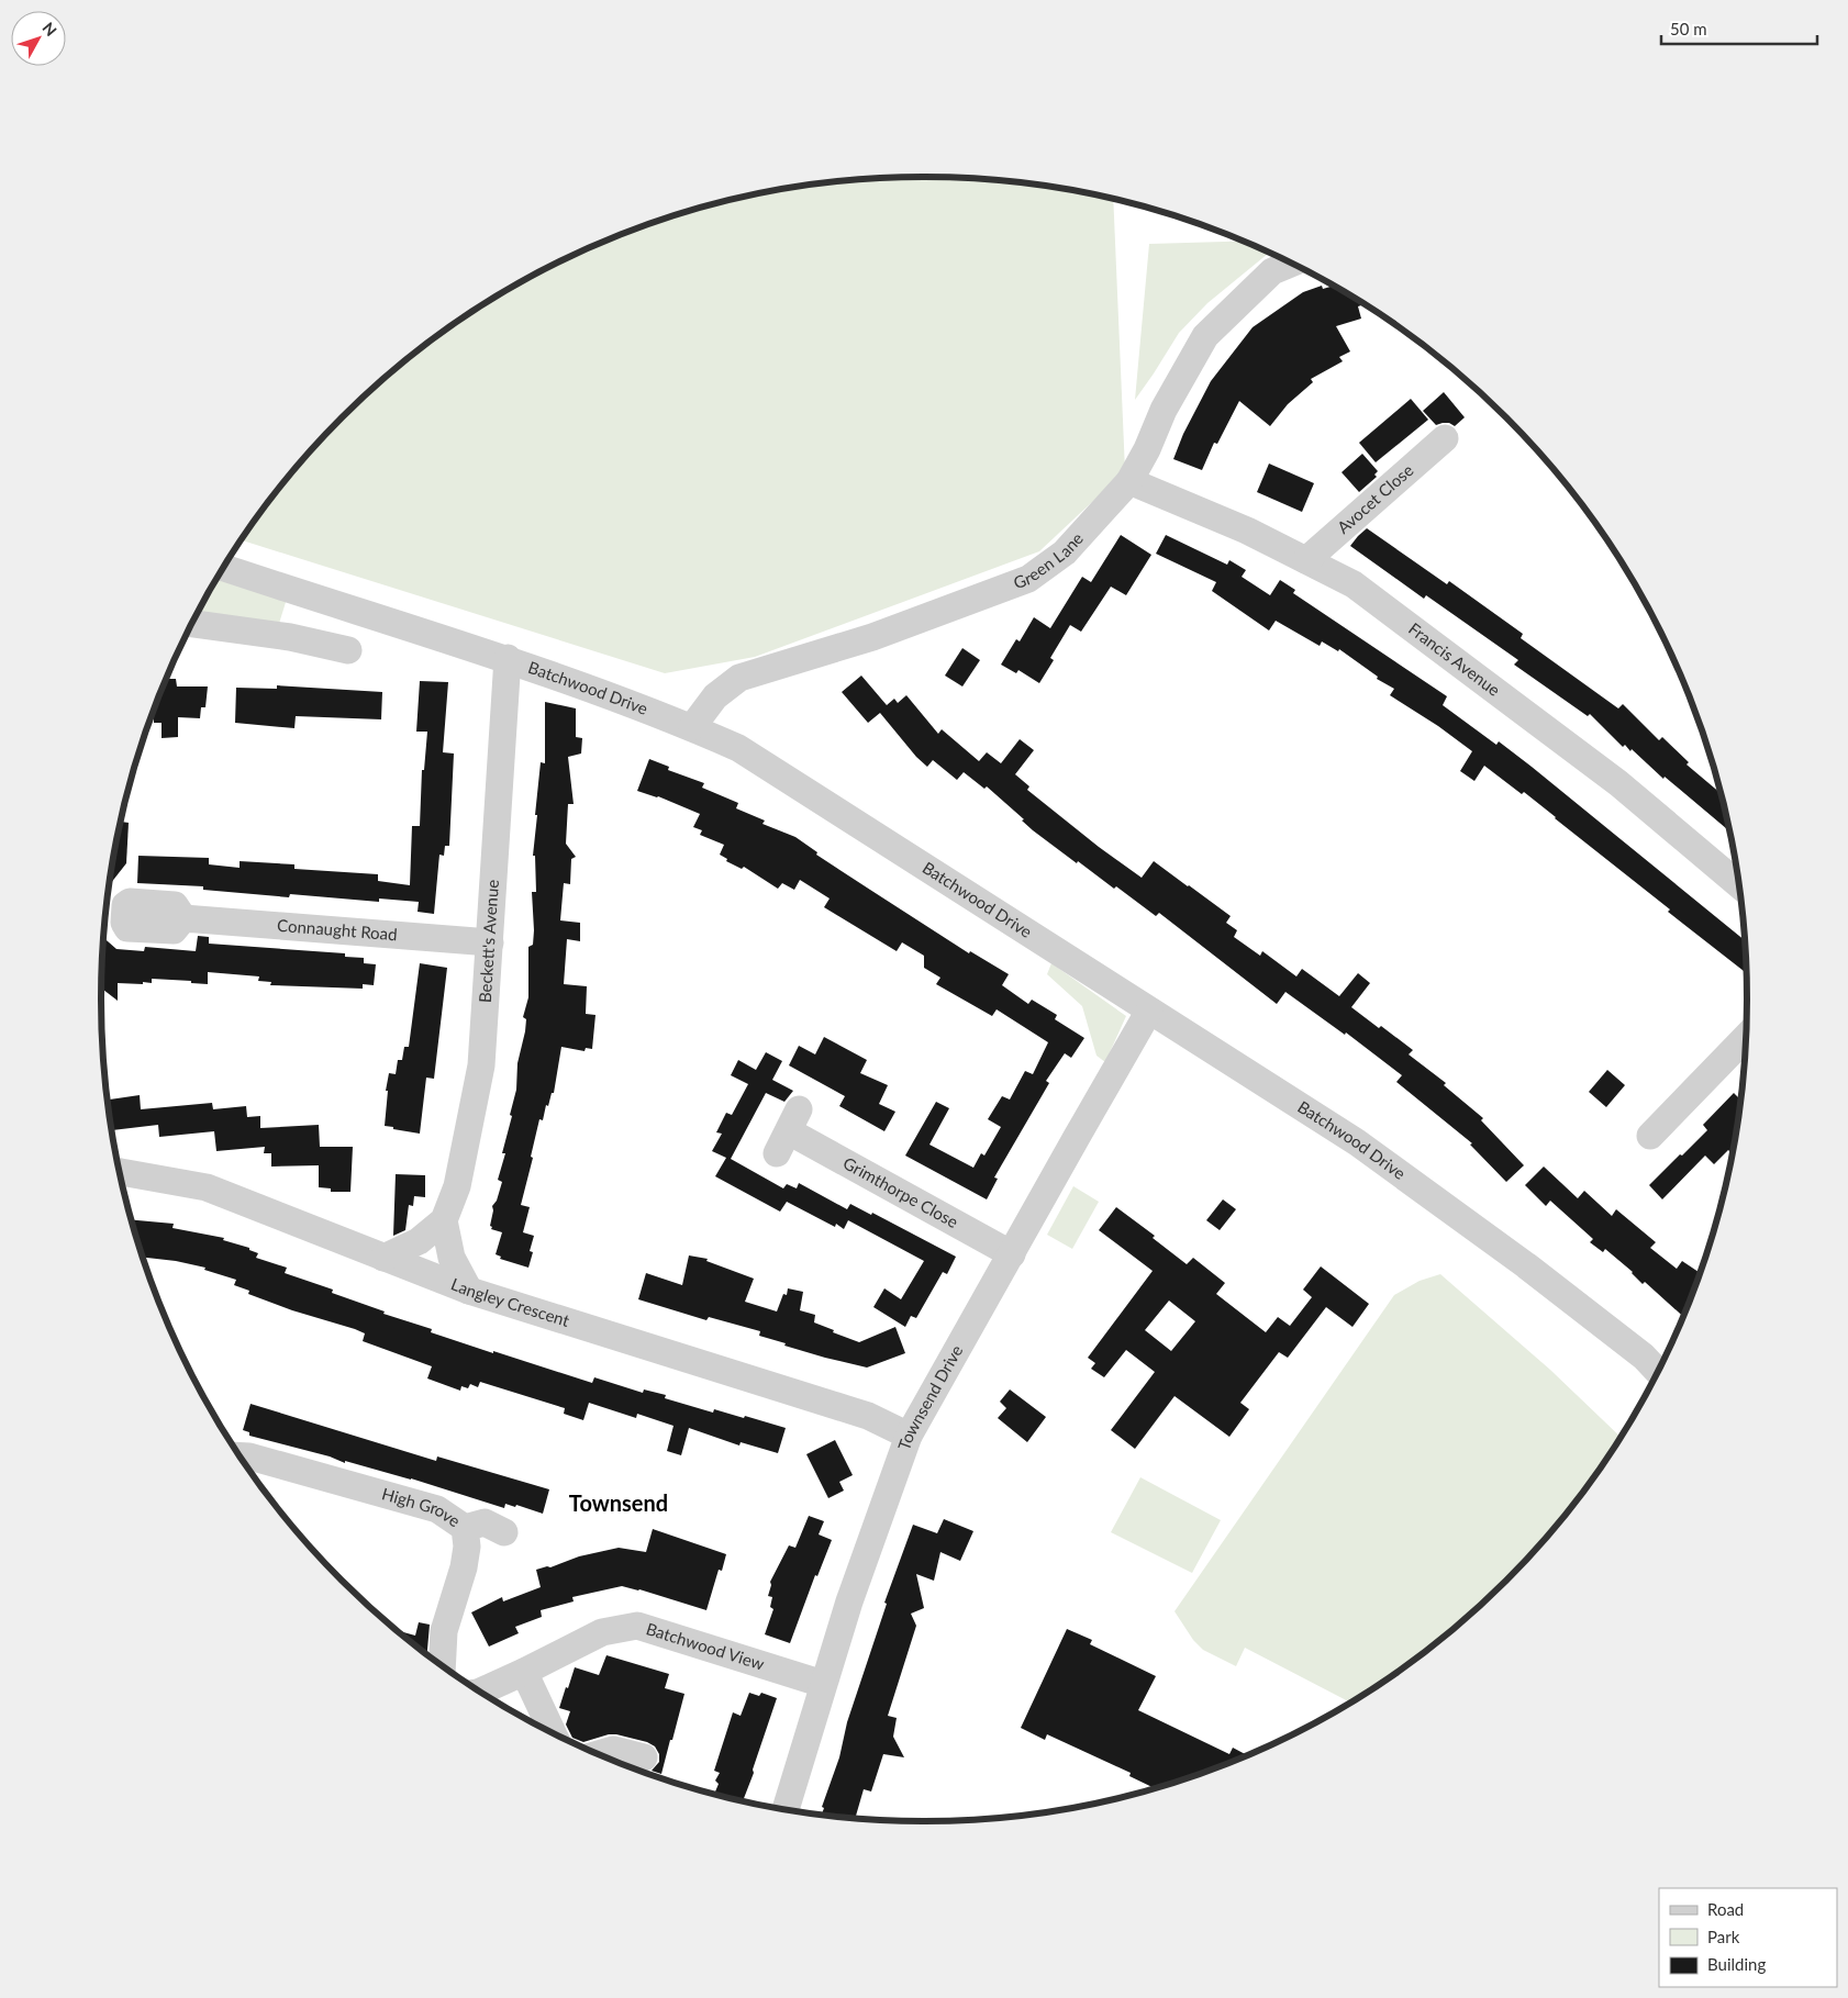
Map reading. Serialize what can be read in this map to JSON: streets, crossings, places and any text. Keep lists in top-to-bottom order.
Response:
{
  "streets": {
    "street": [
      "Avocet Close",
      "Green Lane",
      "Francis Avenue",
      "Batchwood Drive",
      "Connaught Road",
      "Beckett's Avenue",
      "Grimthorpe Close",
      "Langley Crescent",
      "Townsend Drive",
      "High Grove",
      "Batchwood View"
    ]
  },
  "crossings": [
    ["Avocet Close", "Francis Avenue"],
    ["Green Lane", "Francis Avenue"],
    ["Green Lane", "Batchwood Drive"],
    ["Batchwood Drive", "Beckett's Avenue"],
    ["Batchwood Drive", "Townsend Drive"],
    ["Connaught Road", "Beckett's Avenue"],
    ["Grimthorpe Close", "Townsend Drive"],
    ["Langley Crescent", "Townsend Drive"],
    ["Townsend Drive", "Batchwood View"]
  ],
  "districts": ["Townsend"],
  "legend": ["Road", "Park", "Building"],
  "scale_bar": "50 m",
  "north": "top right"
}
